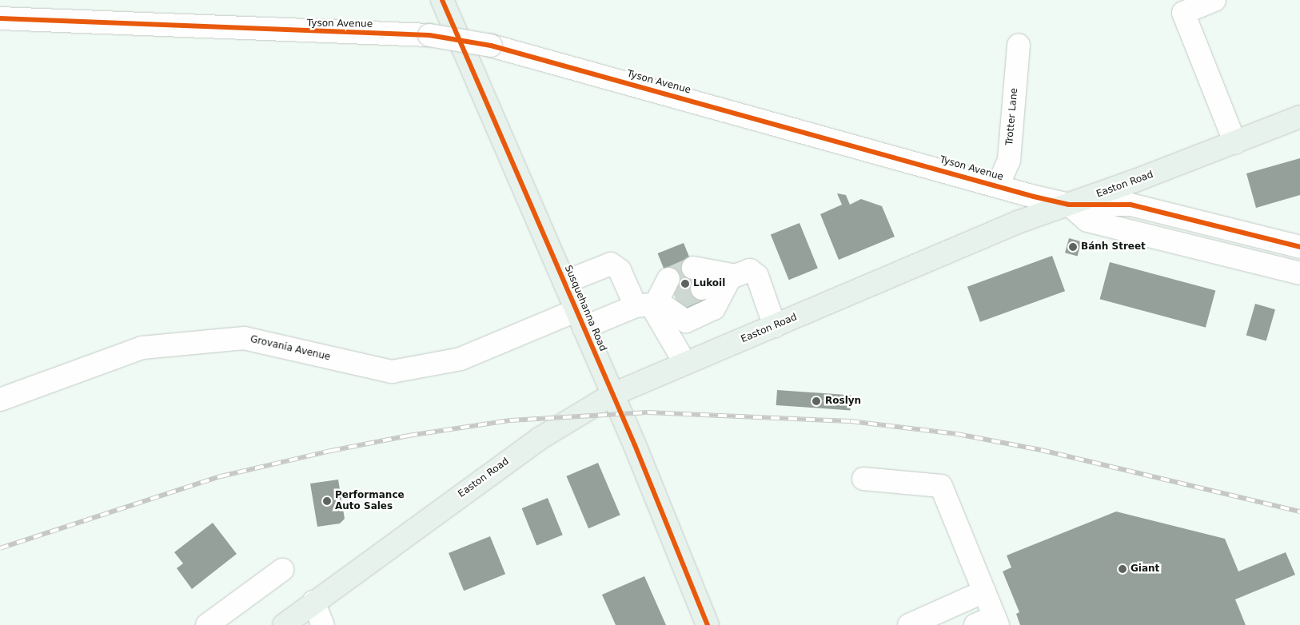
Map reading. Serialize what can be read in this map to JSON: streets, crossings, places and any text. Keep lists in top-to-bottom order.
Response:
{
  "streets": {
    "main road": ["Easton Road", "Susquehanna Road"],
    "street": ["Tyson Avenue", "Trotter Lane", "Grovania Avenue"]
  },
  "crossings": [
    ["Tyson Avenue", "Trotter Lane"],
    ["Tyson Avenue", "Easton Road"],
    ["Easton Road", "Susquehanna Road"],
    ["Susquehanna Road", "Grovania Avenue"]
  ],
  "places": [
    "Bánh Street",
    "Lukoil",
    "Roslyn",
    "Performance Auto Sales",
    "Giant"
  ]
}
